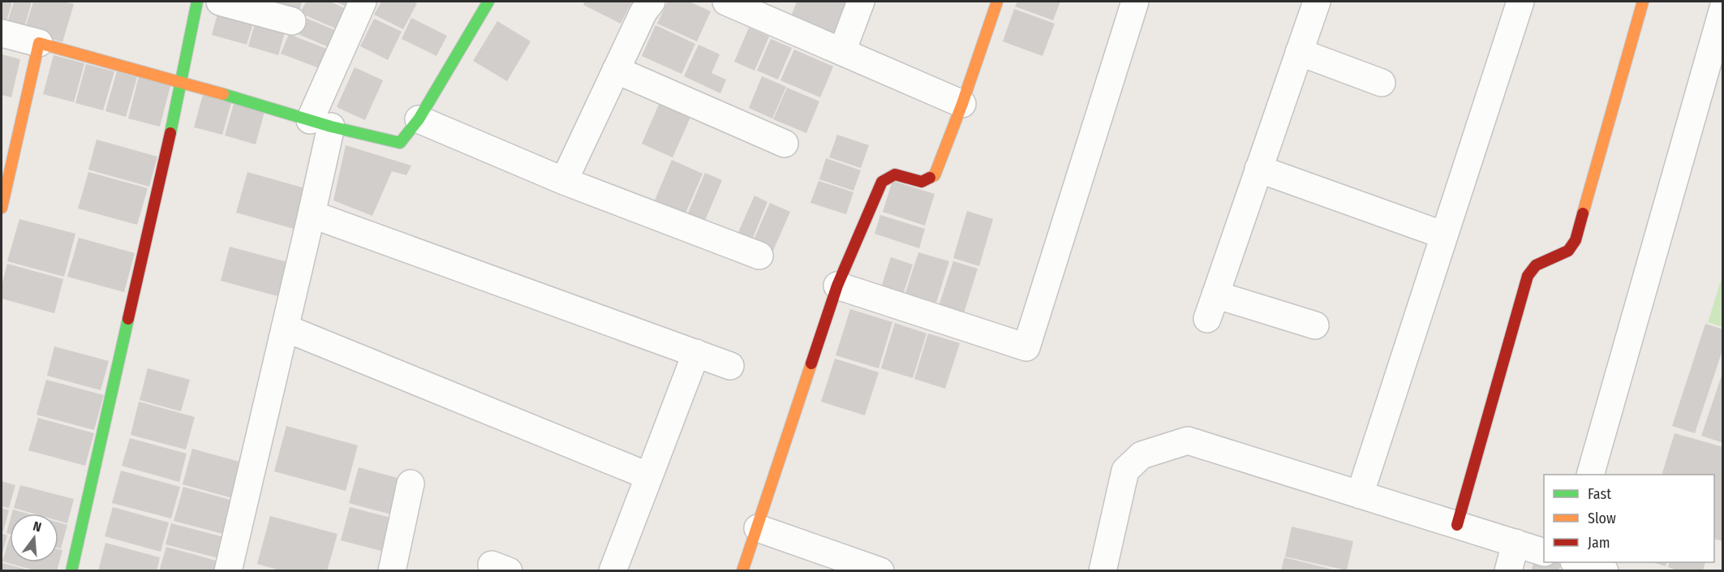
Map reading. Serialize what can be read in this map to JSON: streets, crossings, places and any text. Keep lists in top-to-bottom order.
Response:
{
  "legend": ["Fast", "Slow", "Jam"],
  "north": "top"
}
